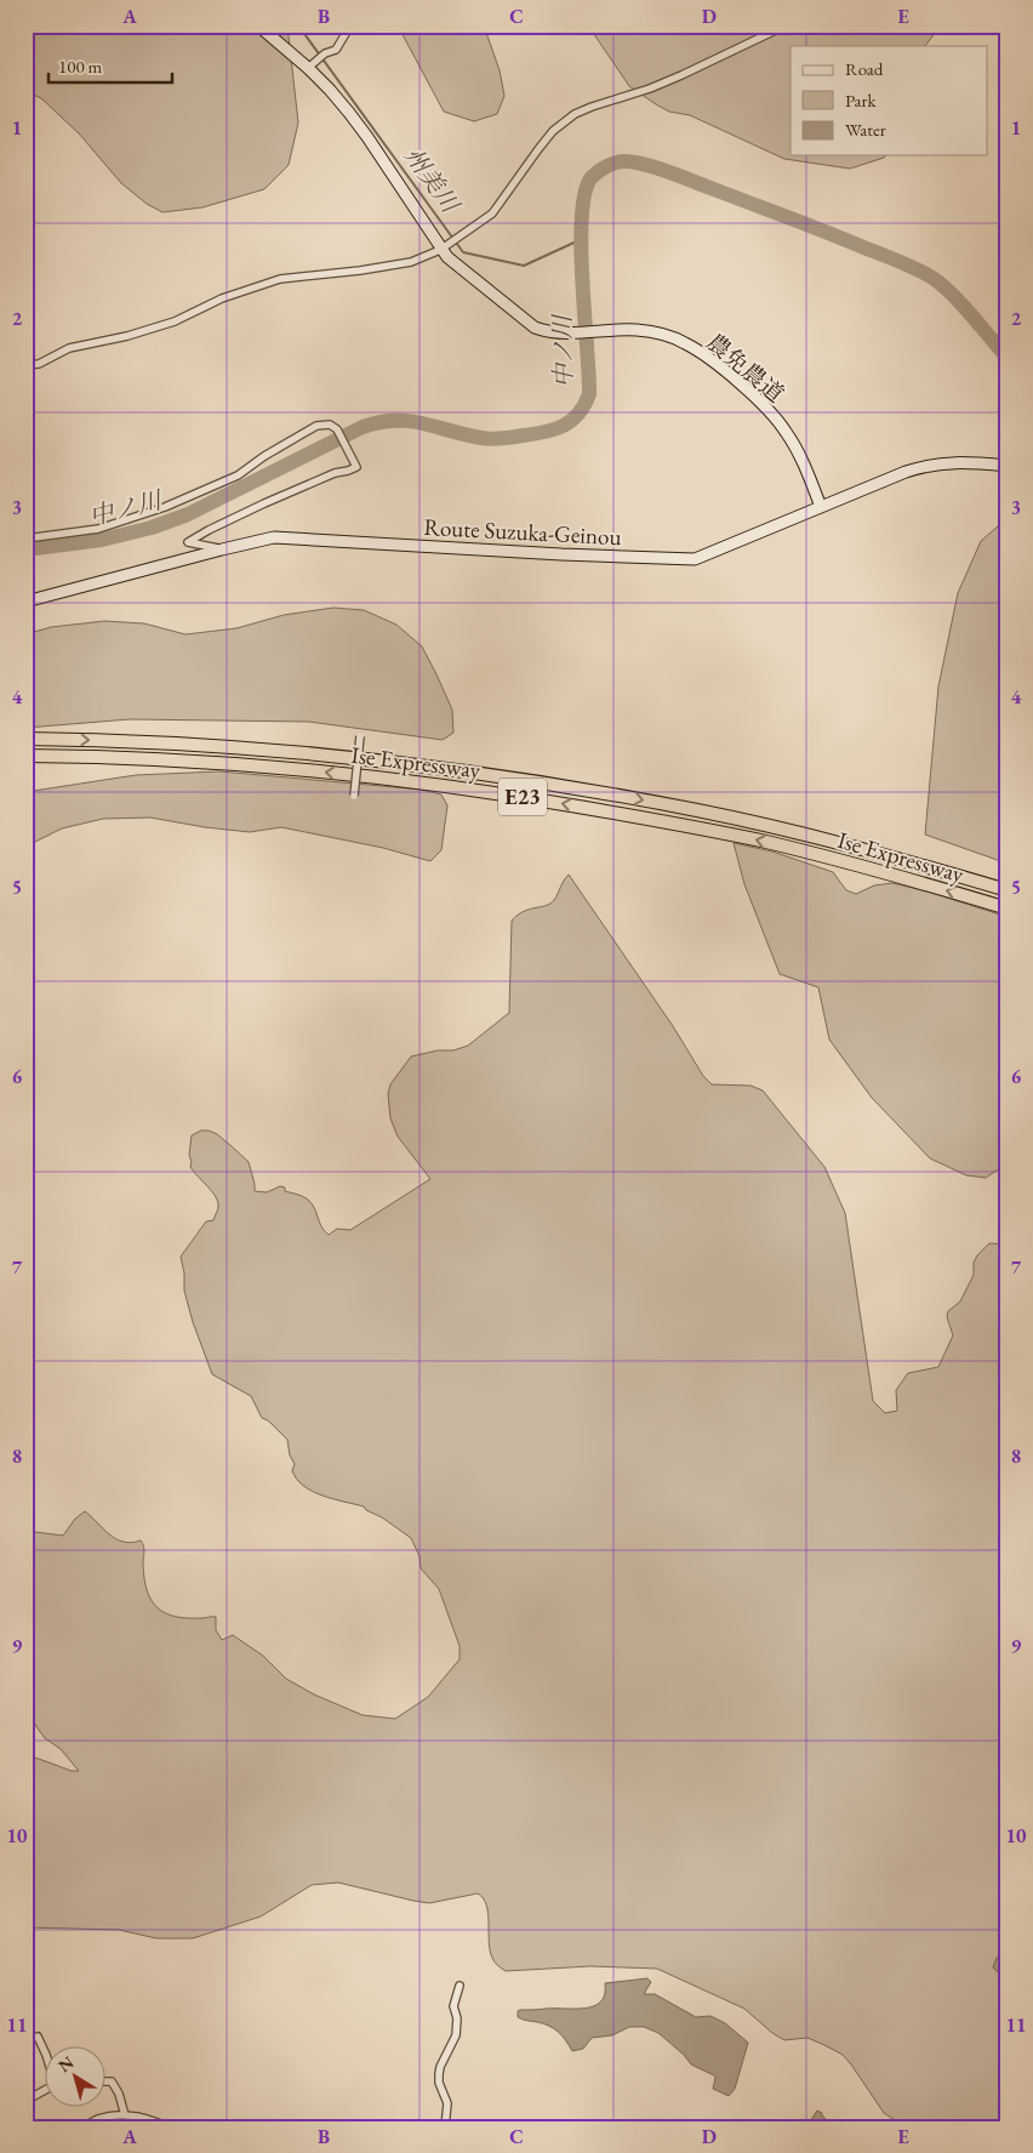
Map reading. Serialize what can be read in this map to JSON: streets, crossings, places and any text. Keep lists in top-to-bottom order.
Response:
{
  "streets": {
    "highway": ["Ise Expressway", "E23"],
    "main road": ["農免農道", "Route Suzuka-Geinou"]
  },
  "crossings": [
    ["農免農道", "Route Suzuka-Geinou"]
  ],
  "water": ["州美川", "中ノ川"],
  "legend": ["Road", "Park", "Water"],
  "scale_bar": "100 m",
  "north": "top left",
  "grid": {
    "columns": [
      "A",
      "B",
      "C",
      "D",
      "E"
    ],
    "rows": [
      "1",
      "2",
      "3",
      "4",
      "5",
      "6",
      "7",
      "8",
      "9",
      "10",
      "11"
    ]
  }
}
